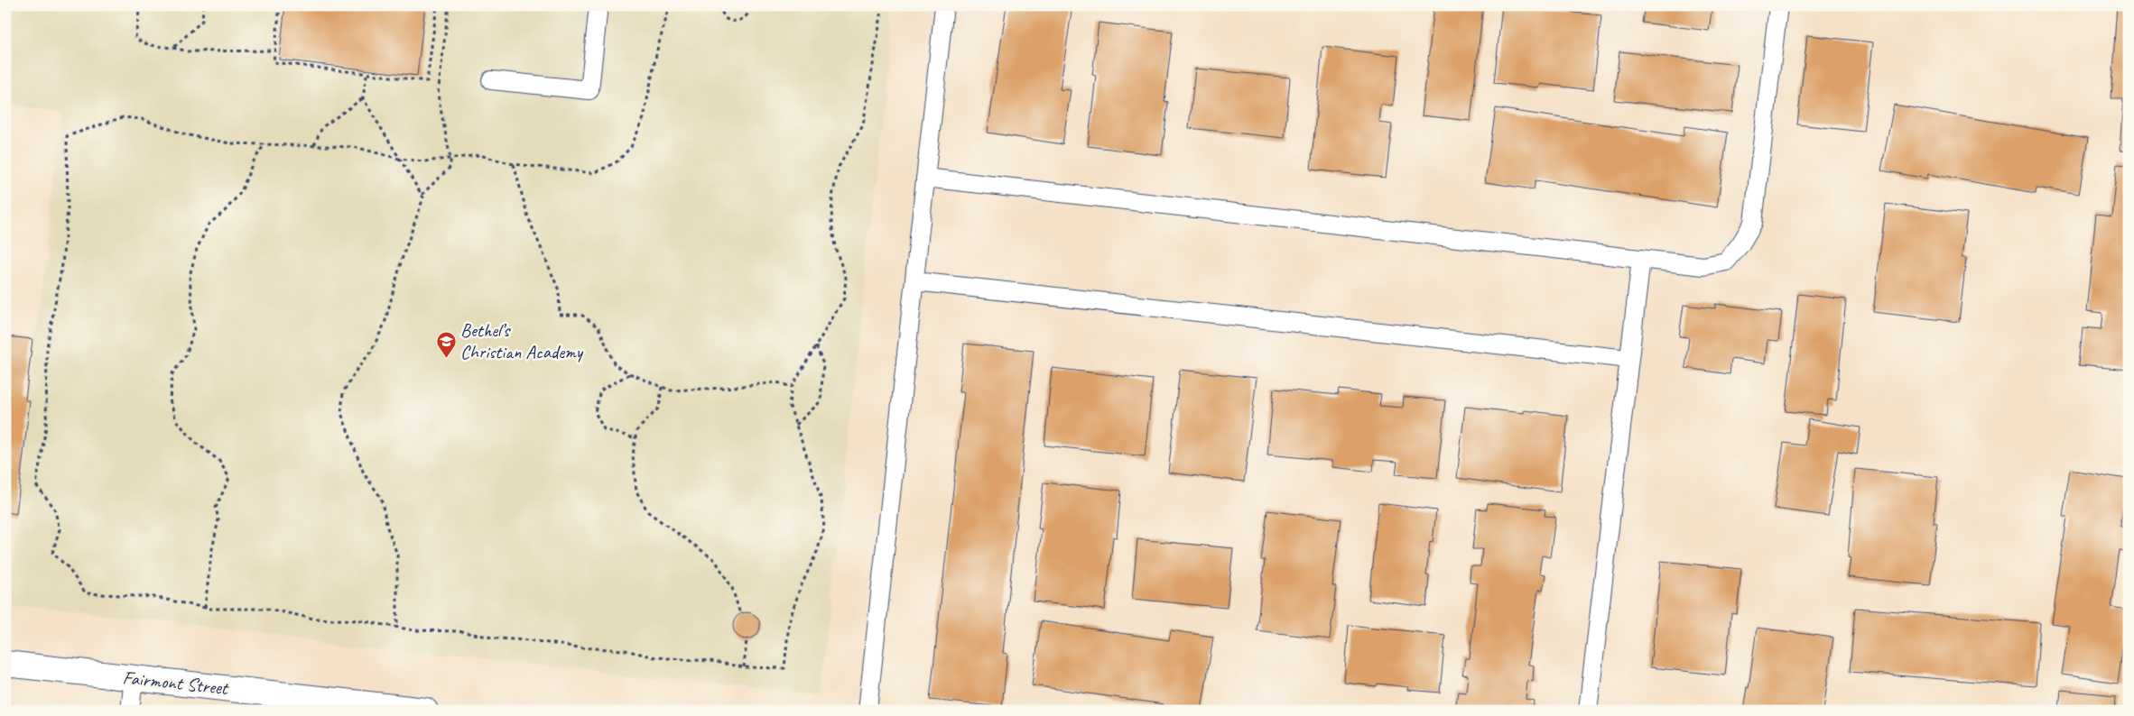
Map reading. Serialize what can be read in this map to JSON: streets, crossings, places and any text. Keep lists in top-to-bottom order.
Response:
{
  "streets": {
    "street": ["Fairmont Street"]
  },
  "places": {
    "school or university": ["Bethel’s Christian Academy"]
  }
}
